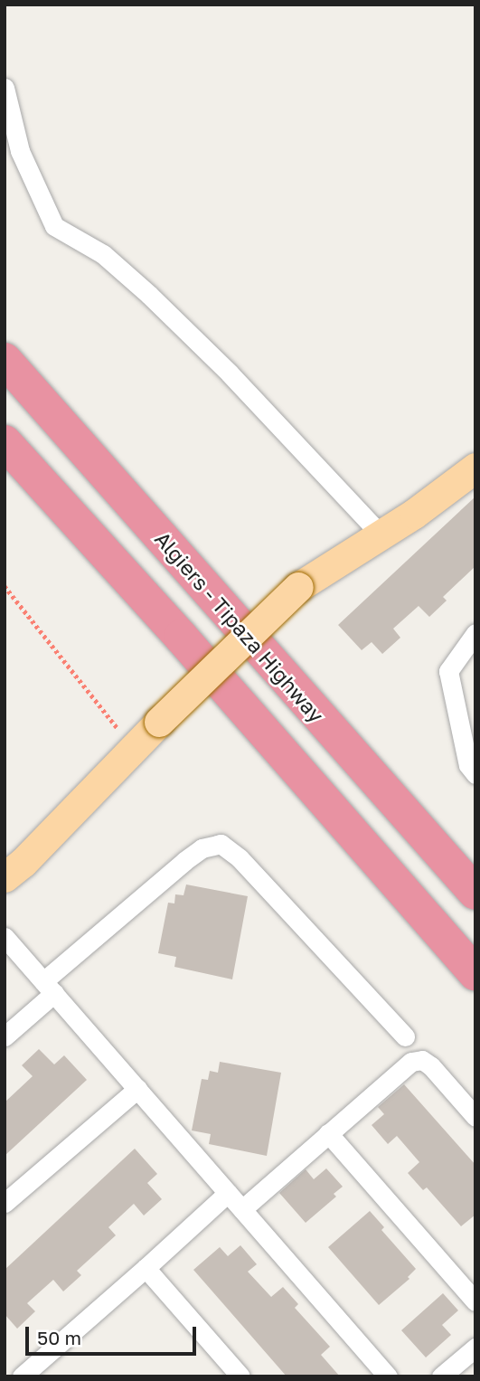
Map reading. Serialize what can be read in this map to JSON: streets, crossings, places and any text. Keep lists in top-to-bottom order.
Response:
{
  "streets": {
    "highway": ["Algiers - Tipaza Highway"]
  },
  "scale_bar": "50 m"
}
